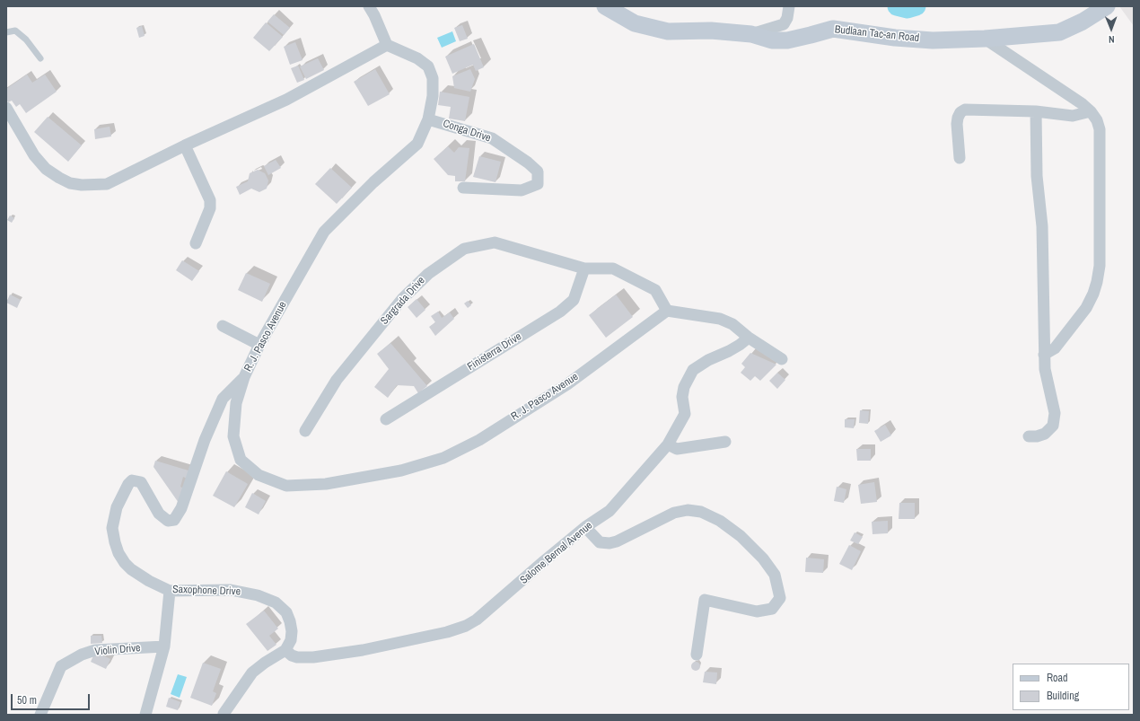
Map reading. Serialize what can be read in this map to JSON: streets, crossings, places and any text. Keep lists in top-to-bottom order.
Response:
{
  "streets": {
    "street": [
      "Budlaan Tac-an Road",
      "Conga Drive",
      "Sargrada Drive",
      "R. J. Pasco Avenue",
      "Finisterra Drive",
      "Salome Bernal Avenue",
      "Saxophone Drive",
      "Violin Drive"
    ]
  },
  "crossings": [
    ["Conga Drive", "R. J. Pasco Avenue"],
    ["Sargrada Drive", "R. J. Pasco Avenue"],
    ["Sargrada Drive", "Finisterra Drive"],
    ["R. J. Pasco Avenue", "Saxophone Drive"],
    ["Salome Bernal Avenue", "Saxophone Drive"]
  ],
  "legend": ["Road", "Building"],
  "scale_bar": "50 m",
  "north": "bottom"
}
